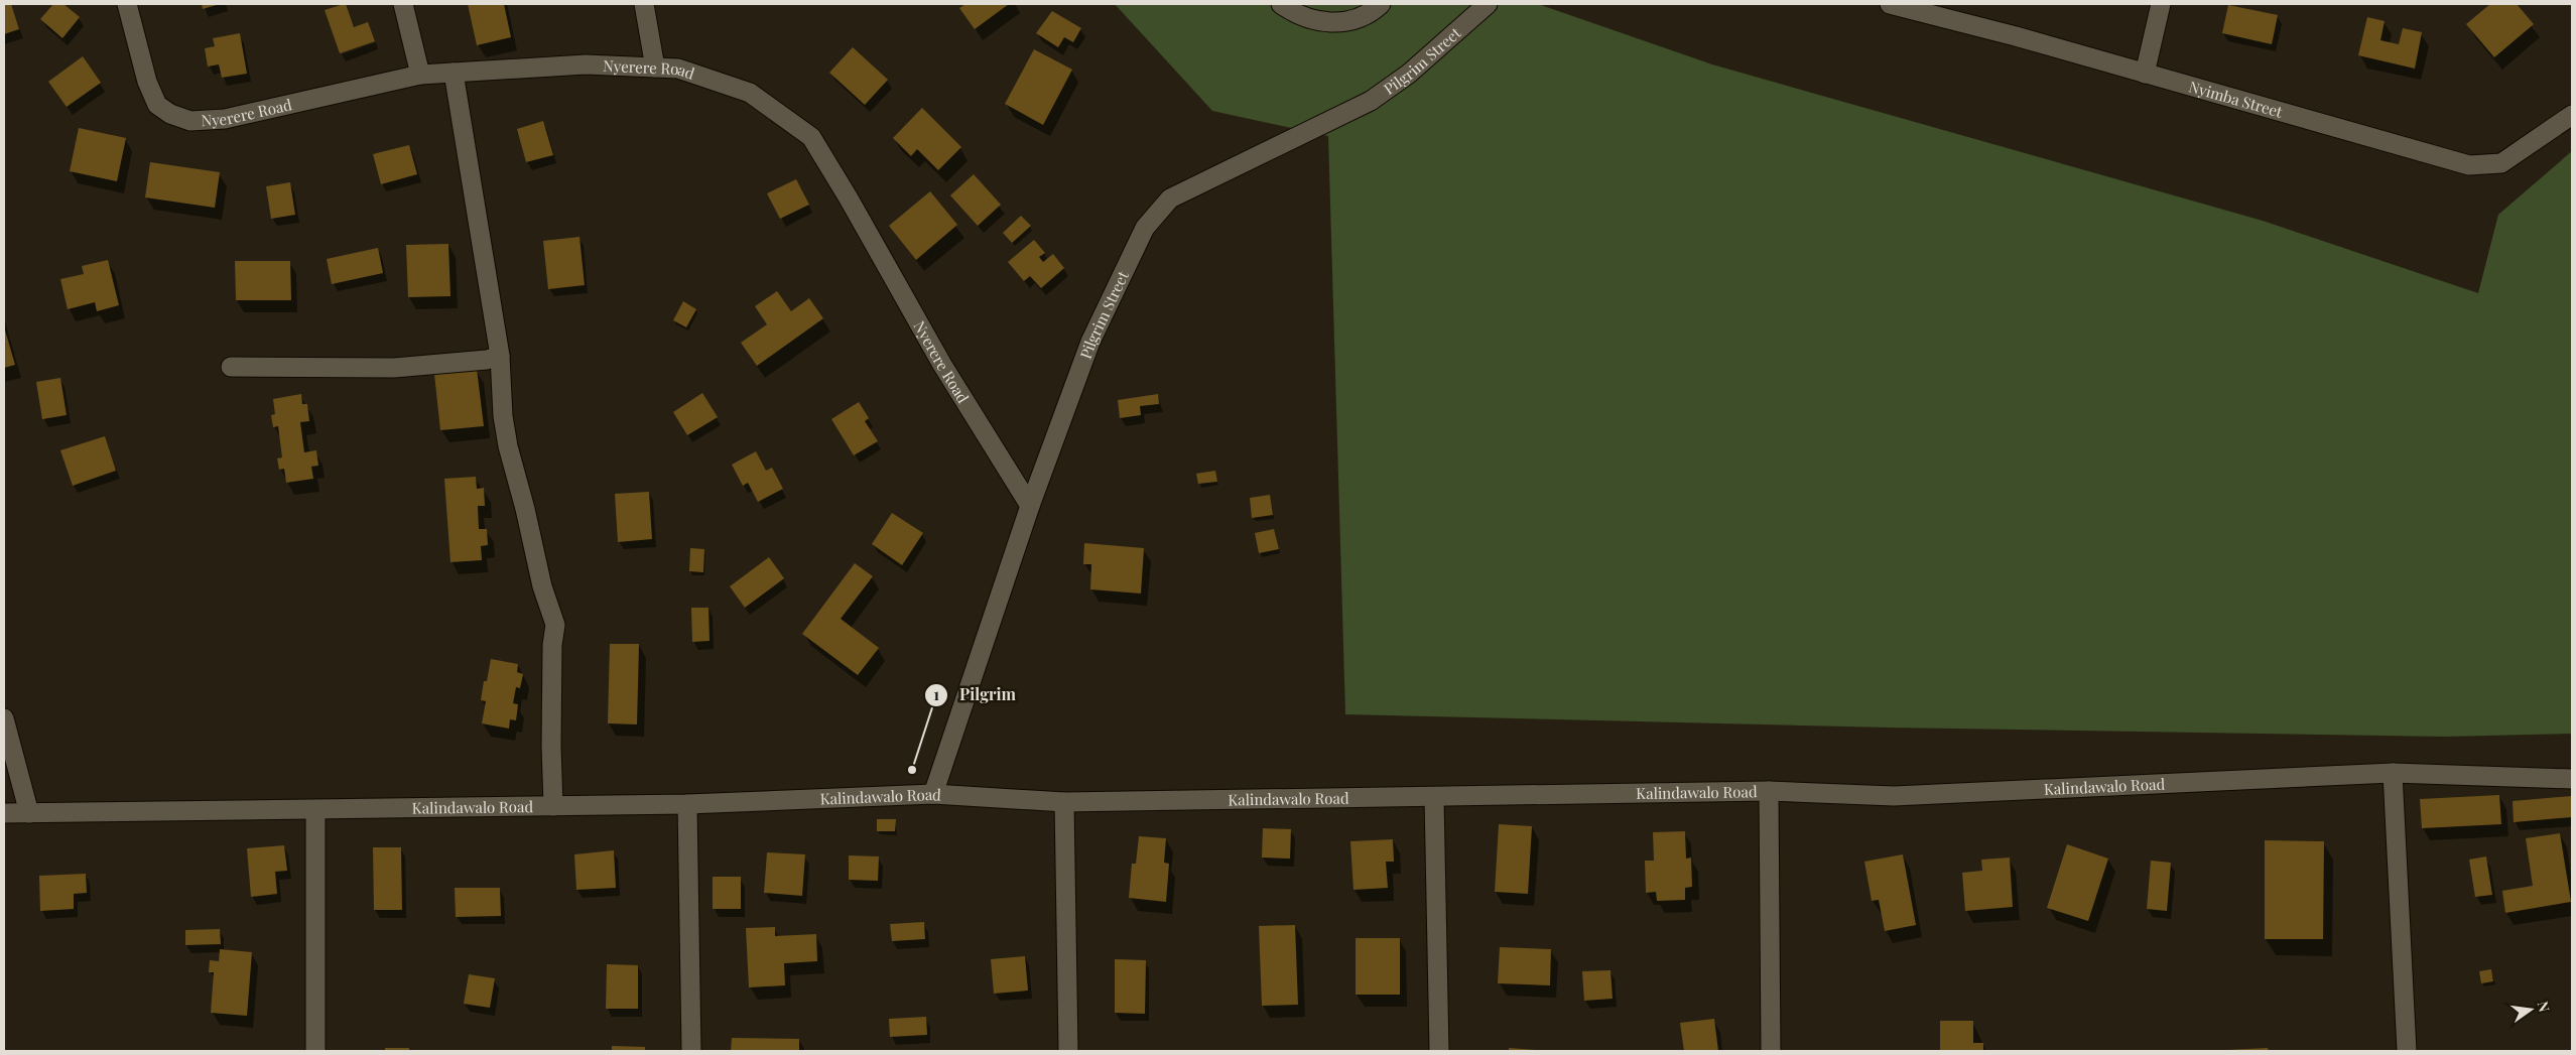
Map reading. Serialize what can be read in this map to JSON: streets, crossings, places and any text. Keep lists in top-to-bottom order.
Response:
{
  "streets": {
    "street": [
      "Pilgrim Street",
      "Nyerere Road",
      "Nyimba Street",
      "Kalindawalo Road"
    ]
  },
  "crossings": [
    ["Pilgrim Street", "Nyerere Road"],
    ["Pilgrim Street", "Kalindawalo Road"]
  ],
  "places": ["Pilgrim"],
  "north": "right"
}
